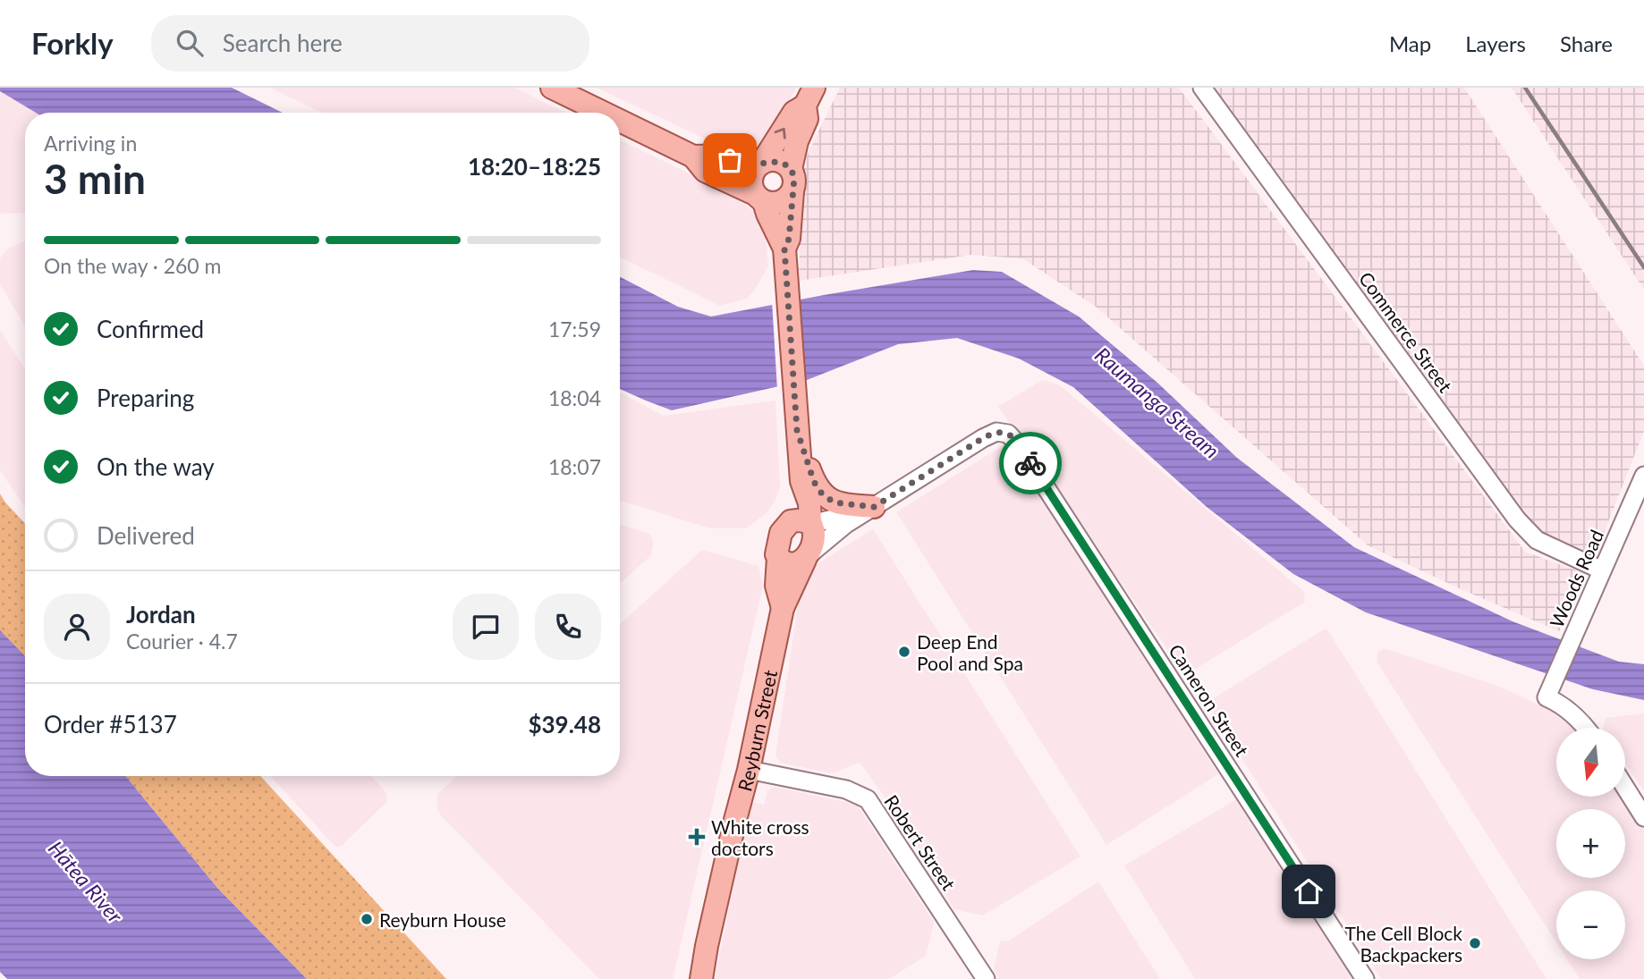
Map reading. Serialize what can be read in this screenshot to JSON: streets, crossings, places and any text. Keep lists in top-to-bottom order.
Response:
{
  "streets": {
    "main road": ["Reyburn Street"],
    "street": [
      "Commerce Street",
      "Woods Road",
      "Cameron Street",
      "Robert Street"
    ]
  },
  "crossings": [
    ["Commerce Street", "Woods Road"],
    ["Cameron Street", "Reyburn Street"],
    ["Reyburn Street", "Robert Street"]
  ],
  "water": ["Raumanga Stream", "Hātea River"],
  "places": {
    "other": ["Deep End Pool and Spa", "Reyburn House", "The Cell Block Backpackers"],
    "health": ["White cross doctors"]
  },
  "north": "bottom",
  "page": {
    "header": "Forkly",
    "search": "Search here",
    "nav": ["Map", "Layers", "Share"],
    "heading": ["3 min", "Arriving in", "18:20–18:25"],
    "panel": [
      "Jordan",
      "Courier · 4.7",
      "Order #5137",
      "$39.48"
    ],
    "bar": "On the way · 260 m",
    "list": [
      ["Confirmed", "17:59"],
      ["Preparing", "18:04"],
      ["On the way", "18:07"],
      "Delivered"
    ],
    "map_buttons": ["+", "−"]
  }
}
